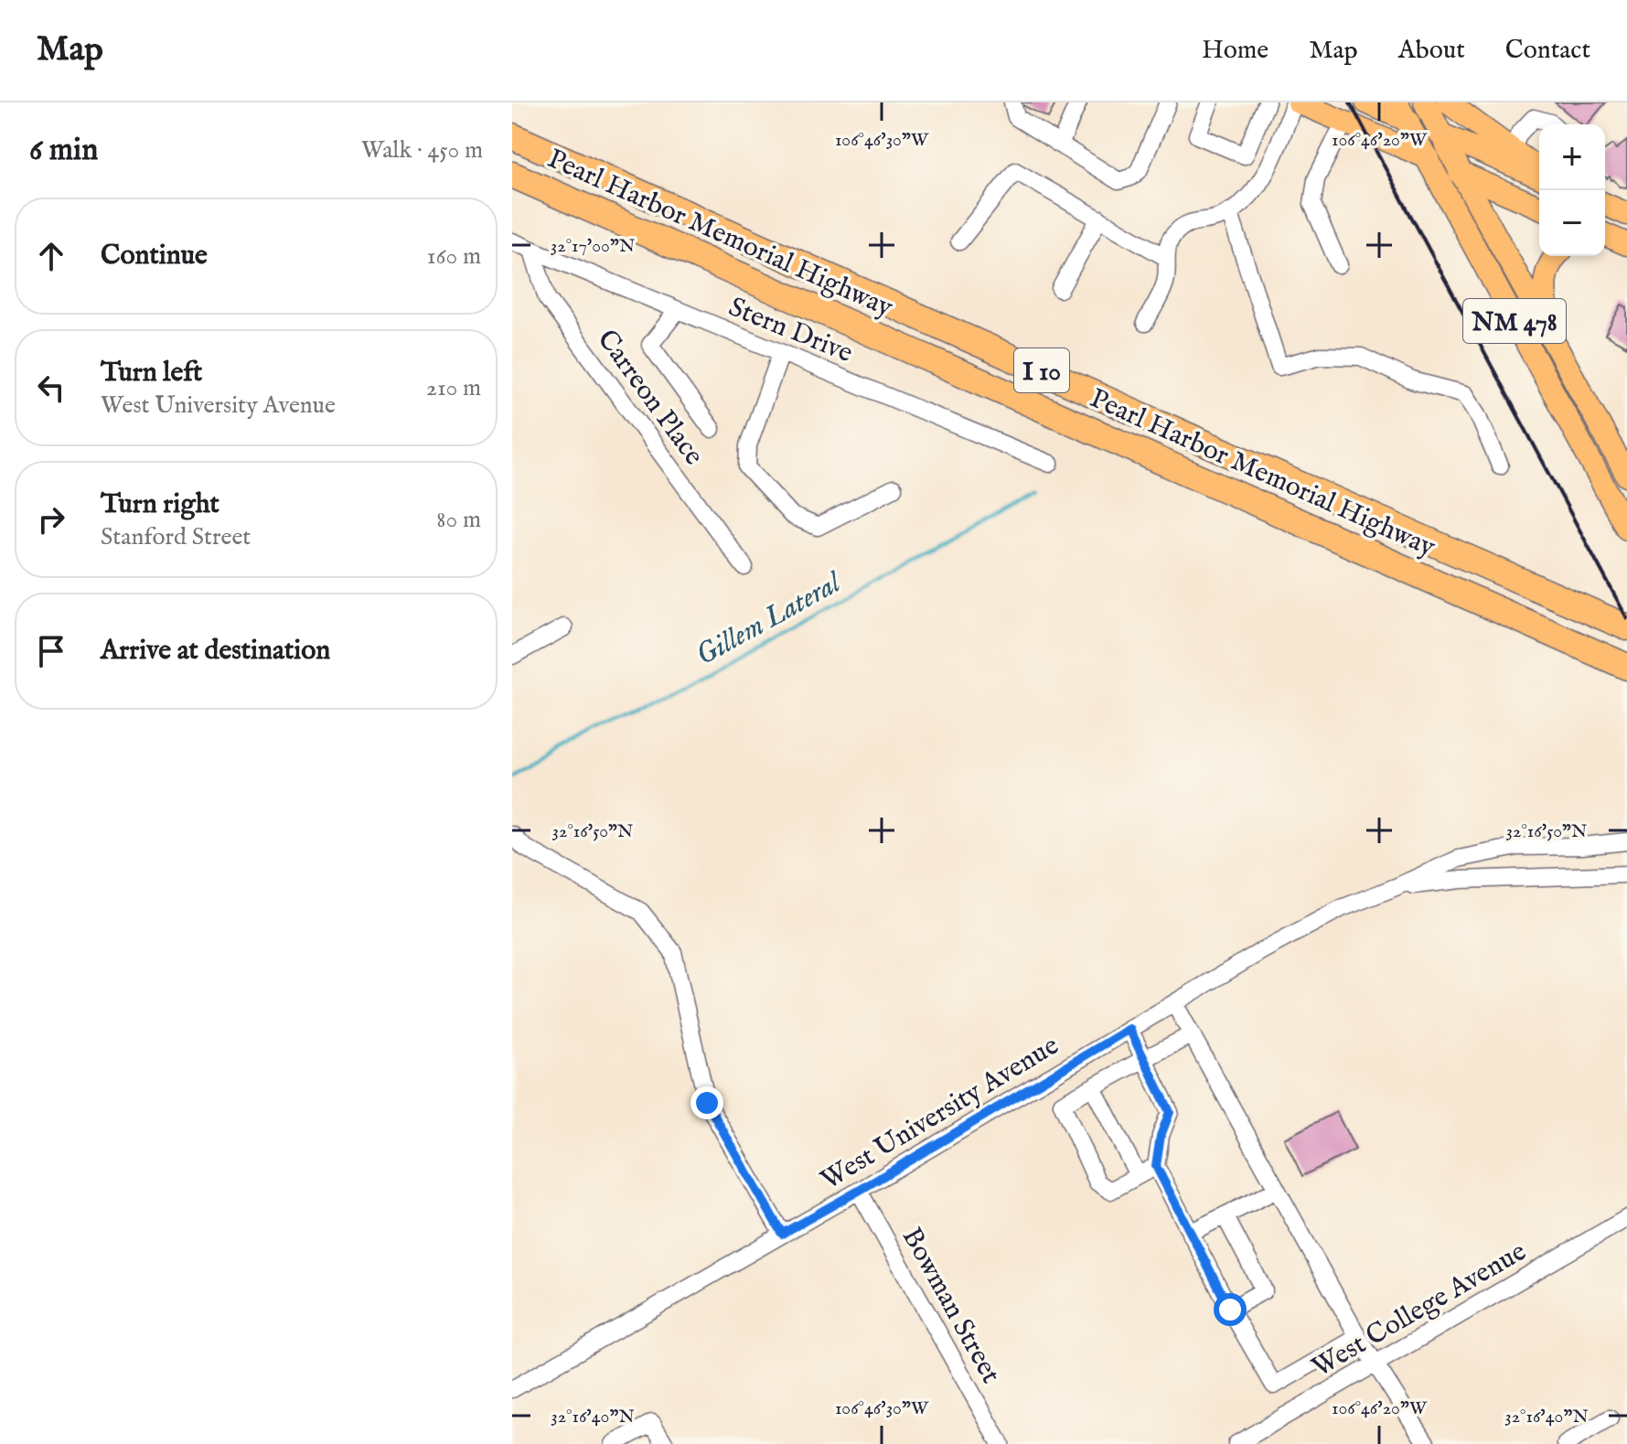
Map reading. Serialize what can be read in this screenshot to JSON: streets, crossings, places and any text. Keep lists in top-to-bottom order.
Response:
{
  "streets": {
    "highway": ["Pearl Harbor Memorial Highway", "I 10"],
    "main road": ["NM 478"],
    "street": [
      "Stern Drive",
      "Carreon Place",
      "West University Avenue",
      "Bowman Street",
      "West College Avenue"
    ]
  },
  "crossings": [
    ["Stern Drive", "Carreon Place"],
    ["West University Avenue", "Bowman Street"]
  ],
  "water": ["Gillem Lateral"],
  "page": {
    "header": "Map",
    "nav": [
      "Home",
      "Map",
      "About",
      "Contact"
    ],
    "heading": ["6 min", "Walk · 450 m"],
    "map_buttons": ["+", "−"],
    "list": [
      ["Continue", "160 m"],
      ["Turn left", "West University Avenue", "210 m"],
      ["Turn right", "Stanford Street", "80 m"],
      "Arrive at destination"
    ]
  },
  "coordinates": [
    "106°46'30\"W",
    "106°46'20\"W",
    "32°17'00\"N",
    "32°16'50\"N",
    "32°16'40\"N"
  ]
}
